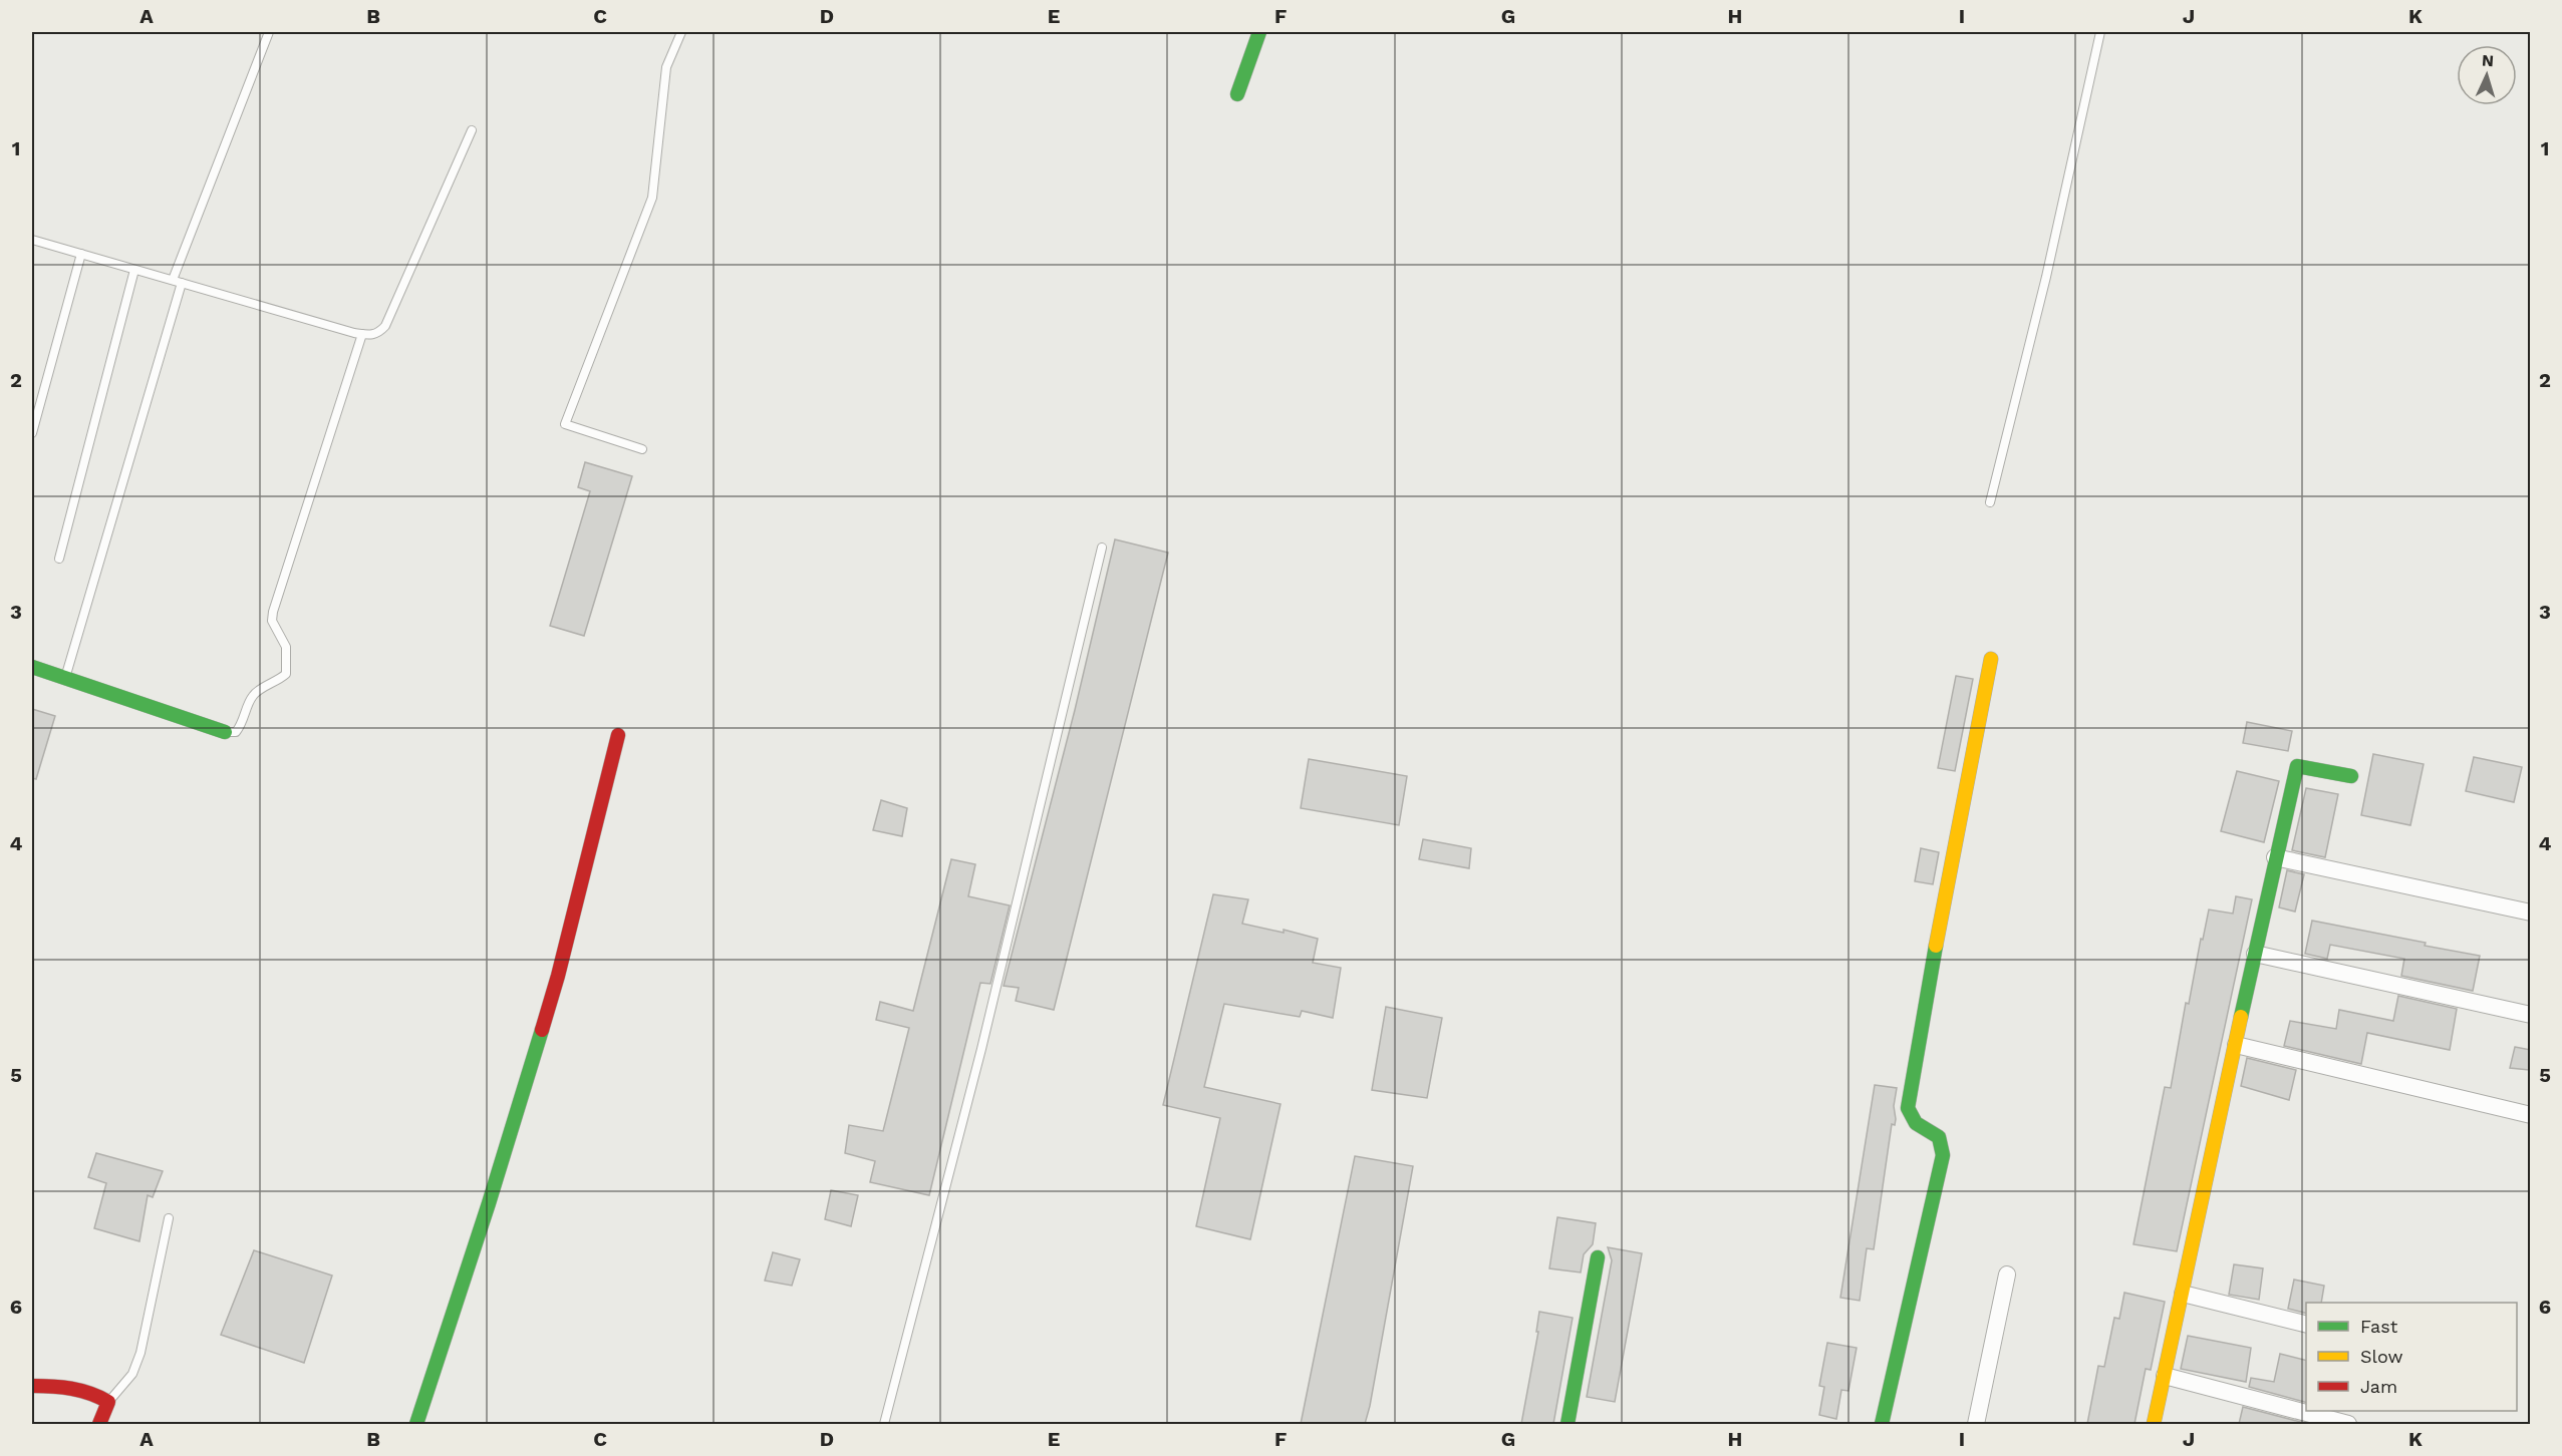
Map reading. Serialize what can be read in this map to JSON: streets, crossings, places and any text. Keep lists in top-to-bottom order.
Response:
{
  "legend": ["Fast", "Slow", "Jam"],
  "north": "top",
  "grid": {
    "columns": [
      "A",
      "B",
      "C",
      "D",
      "E",
      "F",
      "G",
      "H",
      "I",
      "J",
      "K"
    ],
    "rows": [
      "1",
      "2",
      "3",
      "4",
      "5",
      "6"
    ]
  }
}
